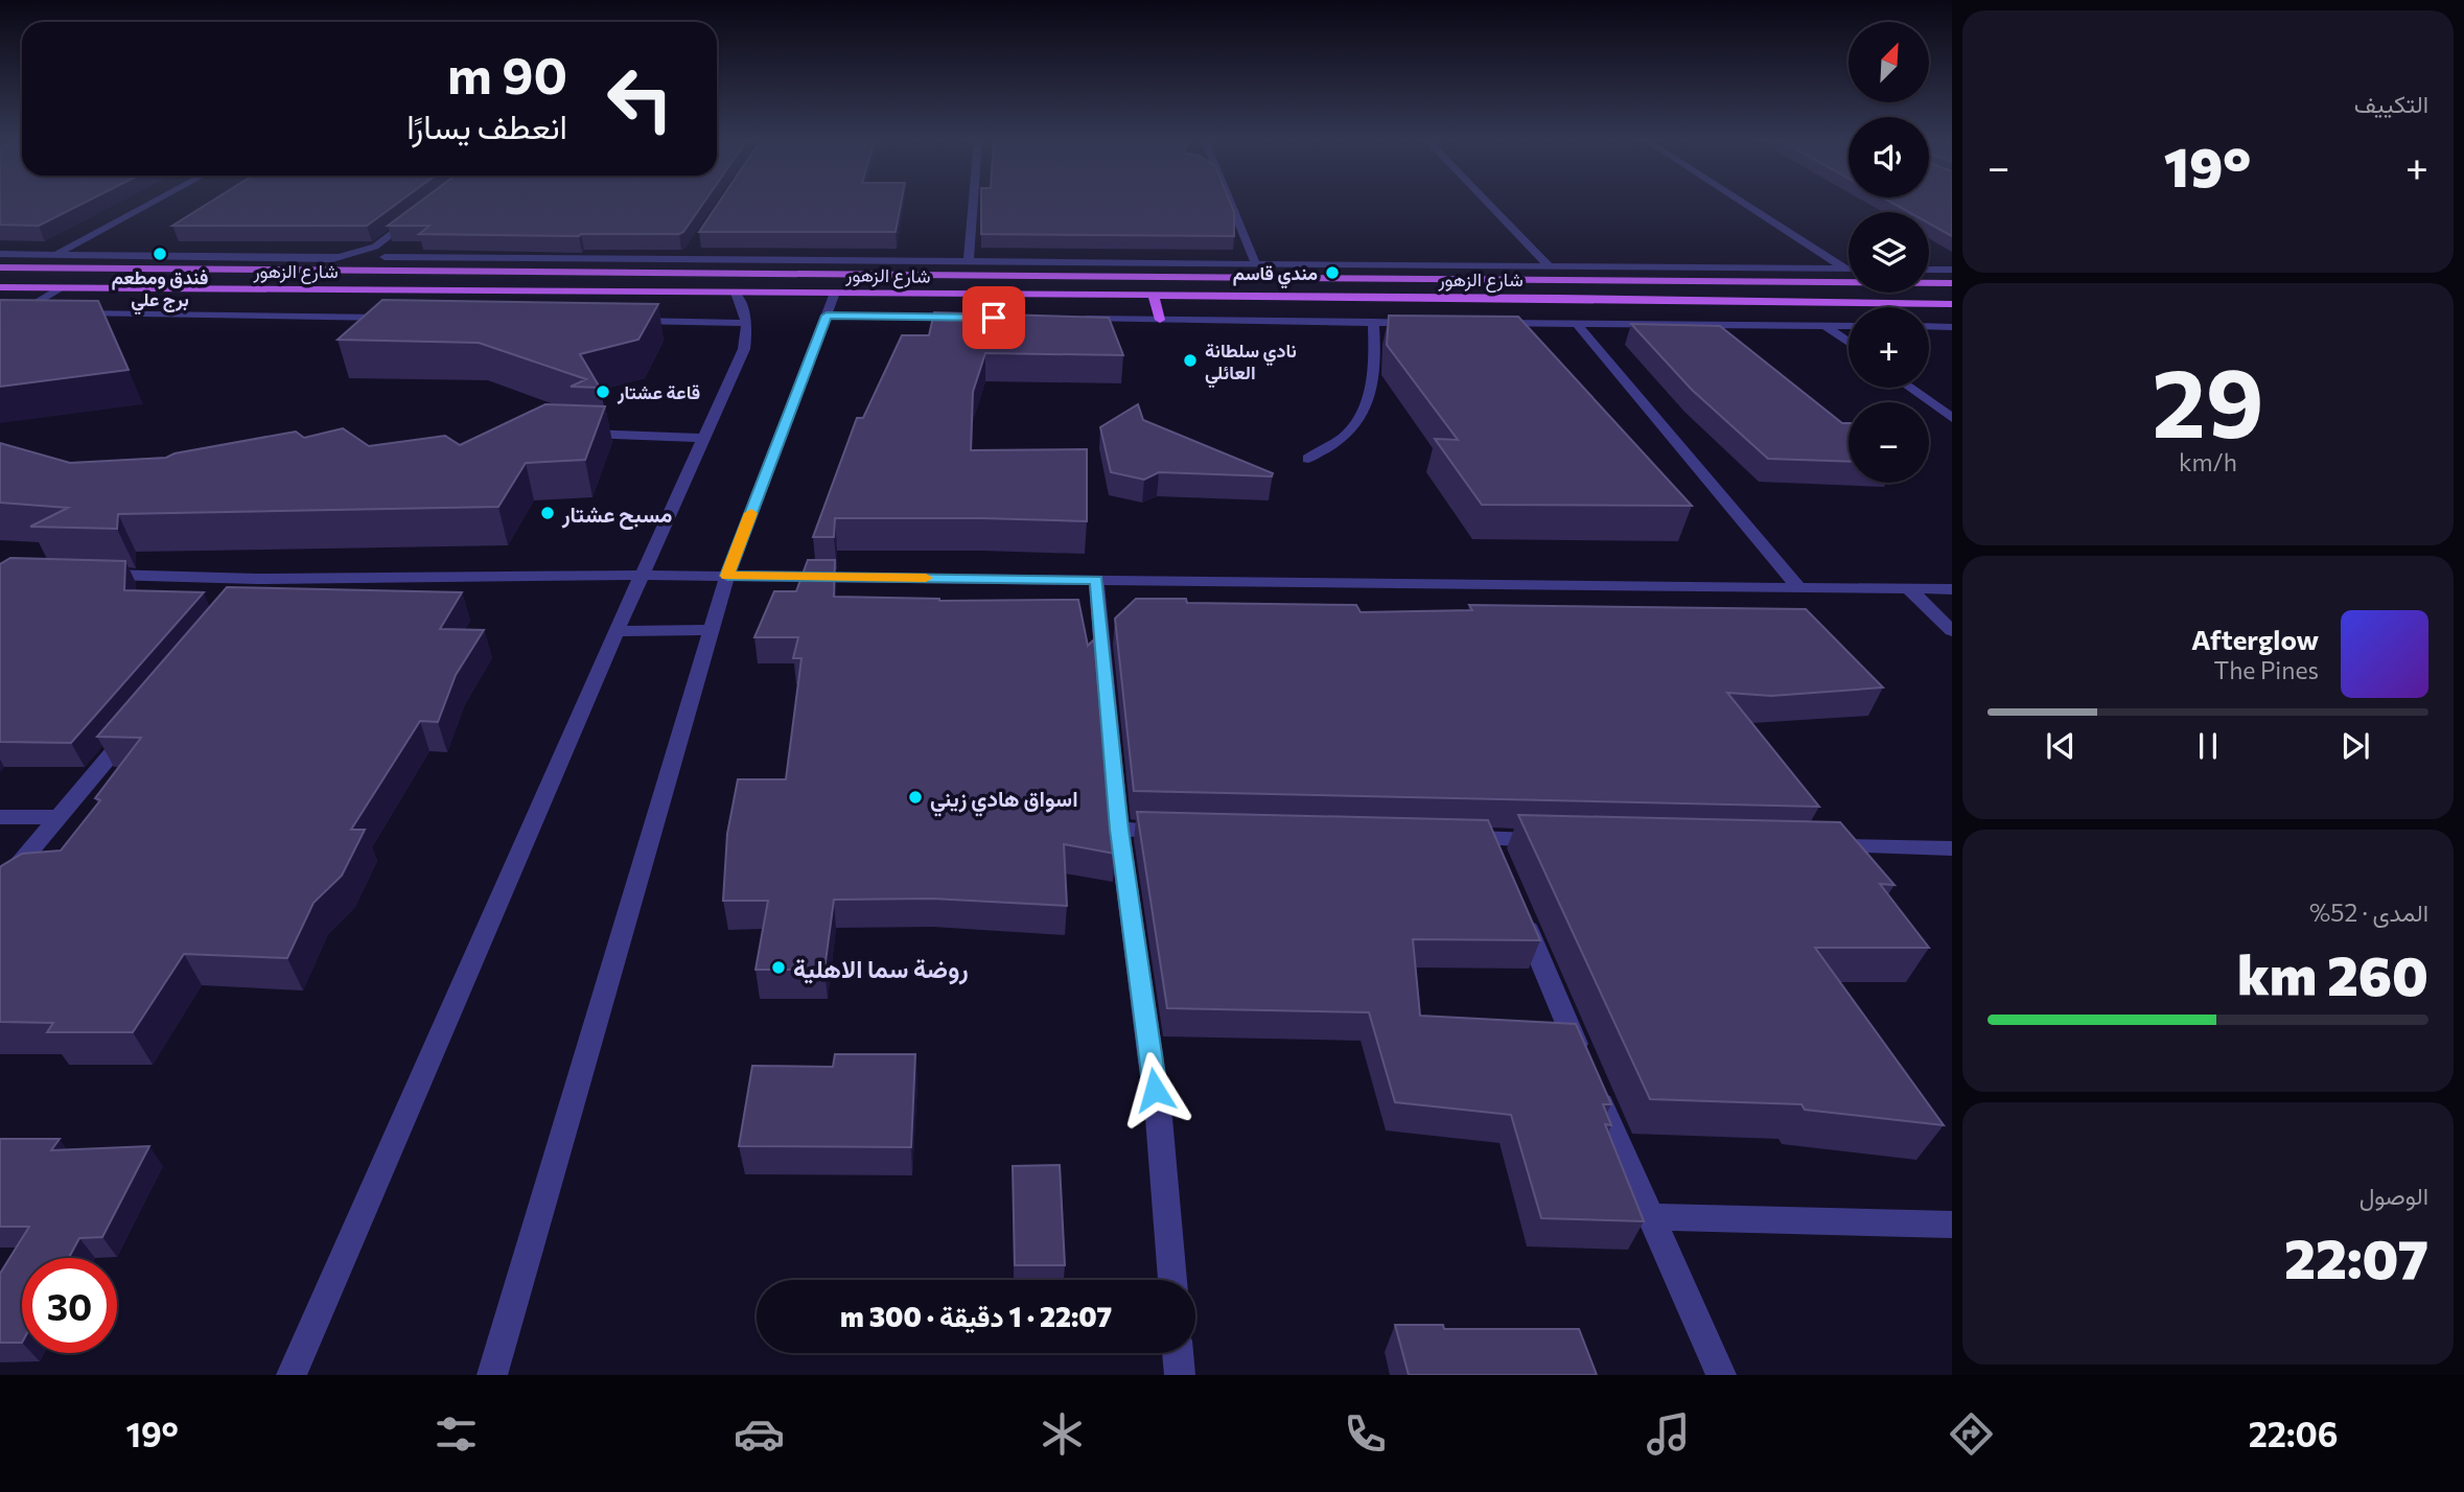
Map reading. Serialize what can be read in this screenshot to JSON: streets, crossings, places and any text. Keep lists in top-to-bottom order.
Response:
{
  "streets": {
    "main road": ["شارع الزهور"]
  },
  "places": [
    "فندق ومطعم برج علي",
    "مندي قاسم",
    "نادي سلطانة العائلي",
    "قاعة عشتار",
    "مسبح عشتار",
    "اسواق هادي زيني",
    "روضة سما الاهلية"
  ],
  "north": "top right",
  "page": {
    "tile": [
      "التكييف",
      ["29", "km/h"],
      ["المدى · 52%", "260 km"],
      ["الوصول", "22:07"]
    ],
    "map_buttons": ["+", "−"],
    "turn": ["90 m", "انعطف يسارًا"],
    "heat": ["−", "19°", "+"],
    "song": ["Afterglow", "The Pines"],
    "limit": "30",
    "trip": "22:07 · 1 دقيقة · 300 m",
    "tabs": ["22:06", "19°"]
  }
}
